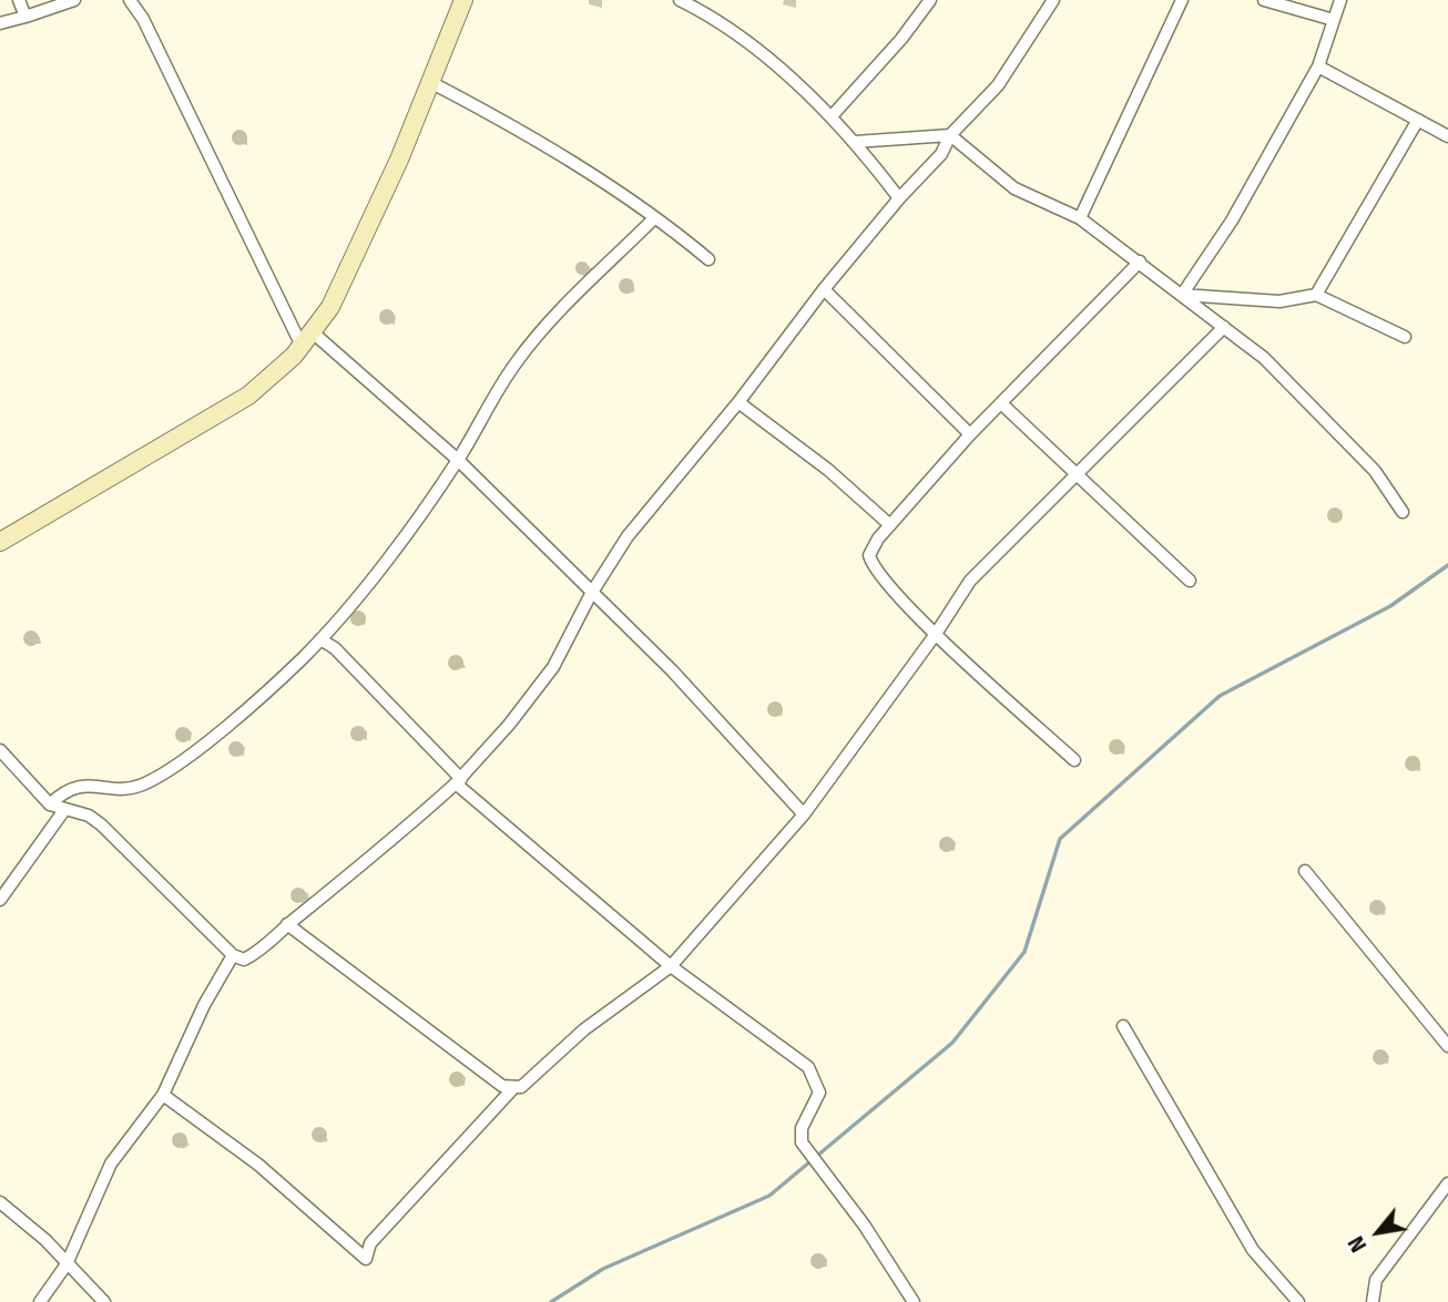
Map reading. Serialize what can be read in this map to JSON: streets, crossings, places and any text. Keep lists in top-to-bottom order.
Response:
{
  "north": "bottom left"
}
